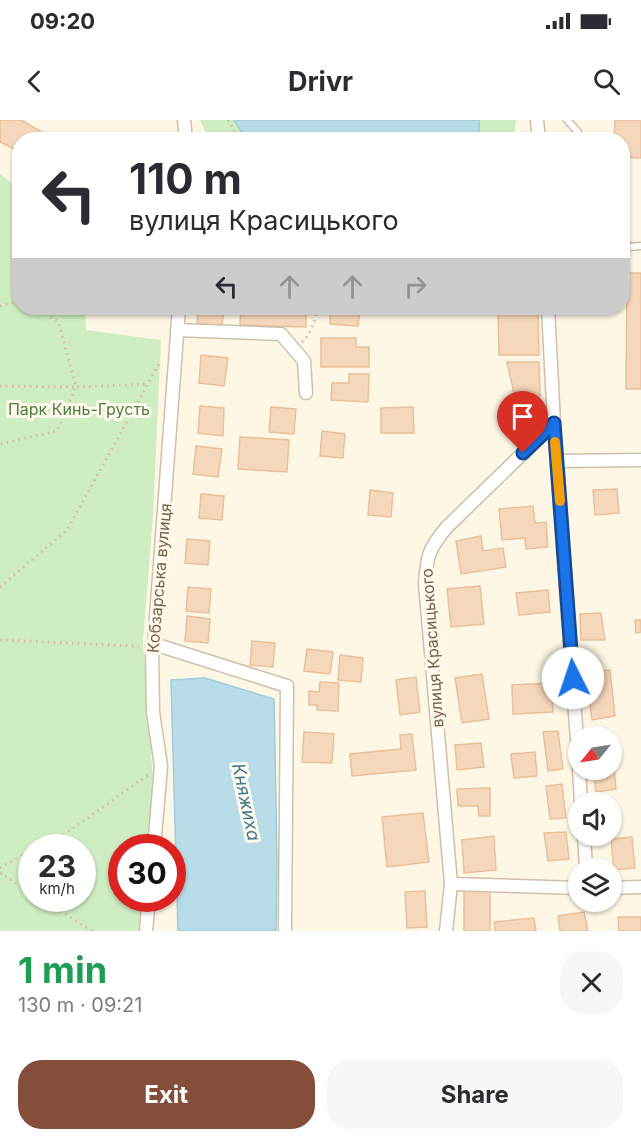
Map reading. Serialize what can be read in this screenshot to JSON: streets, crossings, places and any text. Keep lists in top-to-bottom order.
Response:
{
  "streets": {
    "street": ["Кобзарська вулиця", "вулиця Красицького"]
  },
  "water": ["Княжиха"],
  "parks": ["Парк Кинь-Грусть"],
  "north": "bottom left",
  "page": {
    "status": "09:20",
    "header": "Drivr",
    "turn": ["110 m", "вулиця Красицького"],
    "speed": "23 km/h",
    "limit": "30",
    "heading": ["1 min", "130 m · 09:21"],
    "buttons": ["Exit", "Share"]
  }
}
